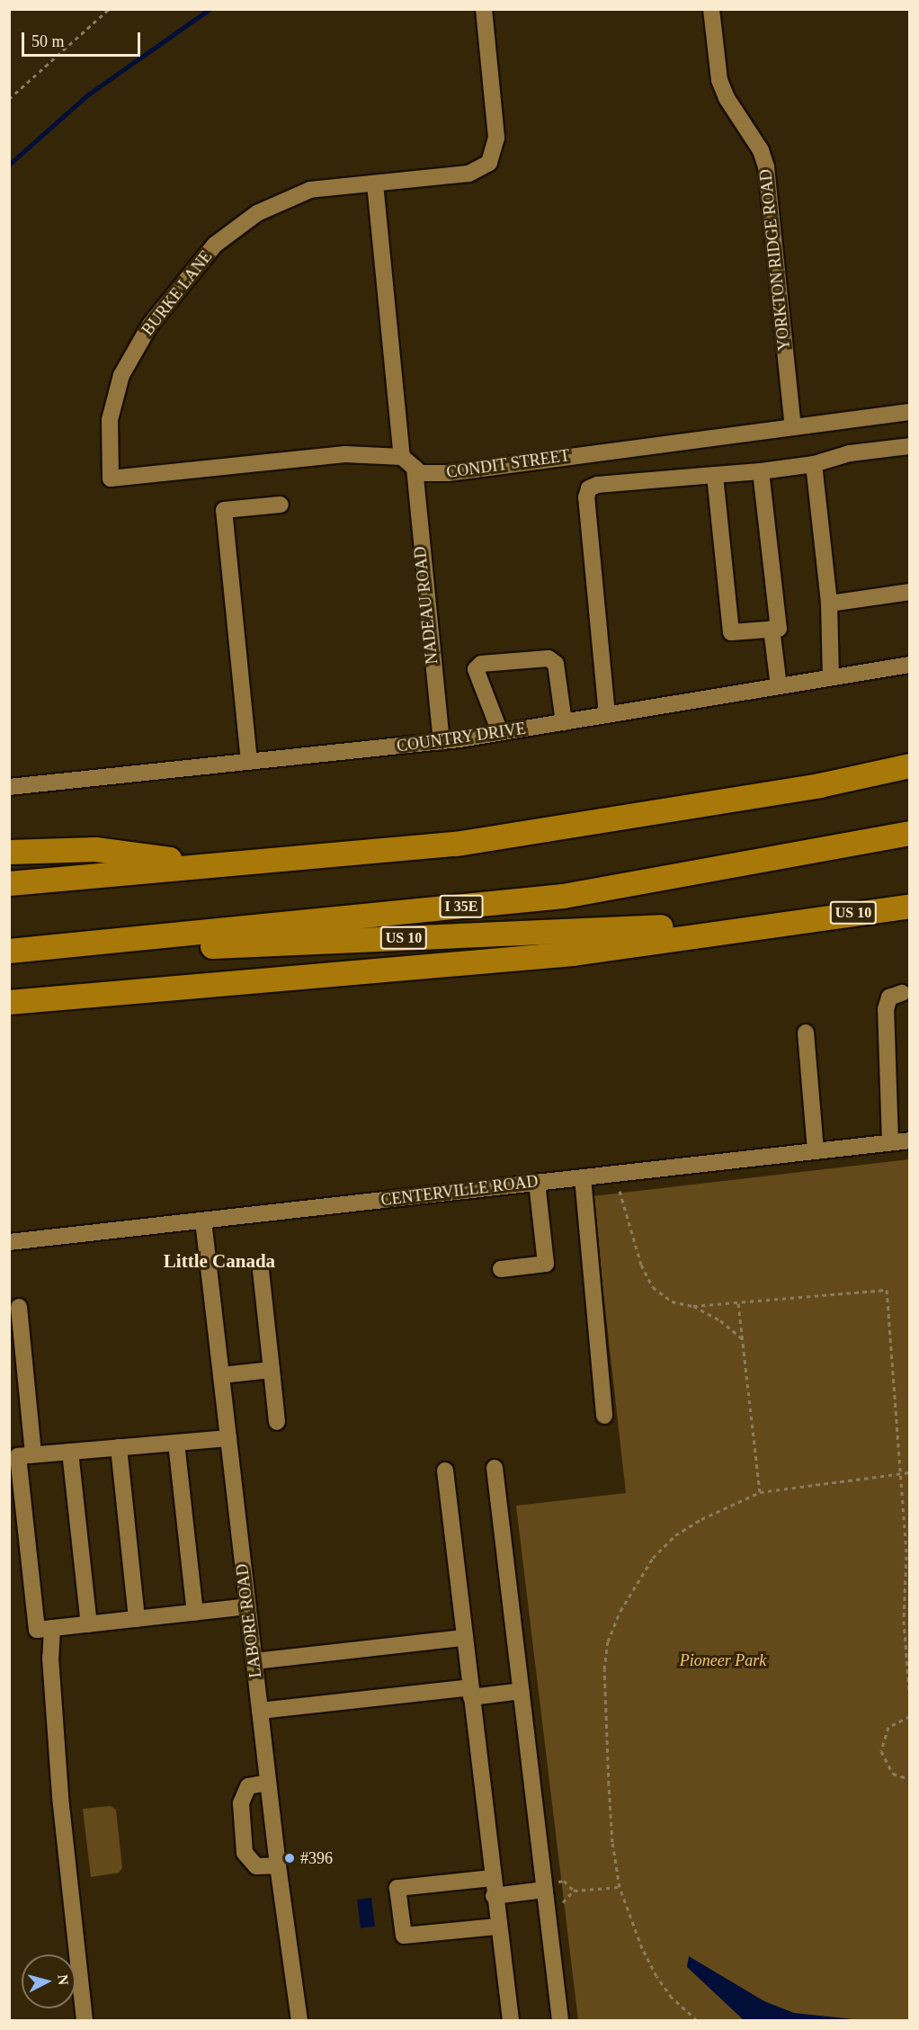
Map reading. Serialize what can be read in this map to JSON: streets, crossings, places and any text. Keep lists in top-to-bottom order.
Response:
{
  "streets": {
    "highway": ["I 35E", "US 10"],
    "street": [
      "YORKTON RIDGE ROAD",
      "BURKE LANE",
      "CONDIT STREET",
      "NADEAU ROAD",
      "COUNTRY DRIVE",
      "CENTERVILLE ROAD",
      "LABORE ROAD"
    ]
  },
  "crossings": [
    ["YORKTON RIDGE ROAD", "CONDIT STREET"],
    ["BURKE LANE", "CONDIT STREET"],
    ["CONDIT STREET", "NADEAU ROAD"],
    ["NADEAU ROAD", "COUNTRY DRIVE"],
    ["CENTERVILLE ROAD", "LABORE ROAD"]
  ],
  "districts": ["Little Canada"],
  "parks": ["Pioneer Park"],
  "places": ["#396"],
  "scale_bar": "50 m",
  "north": "right"
}
